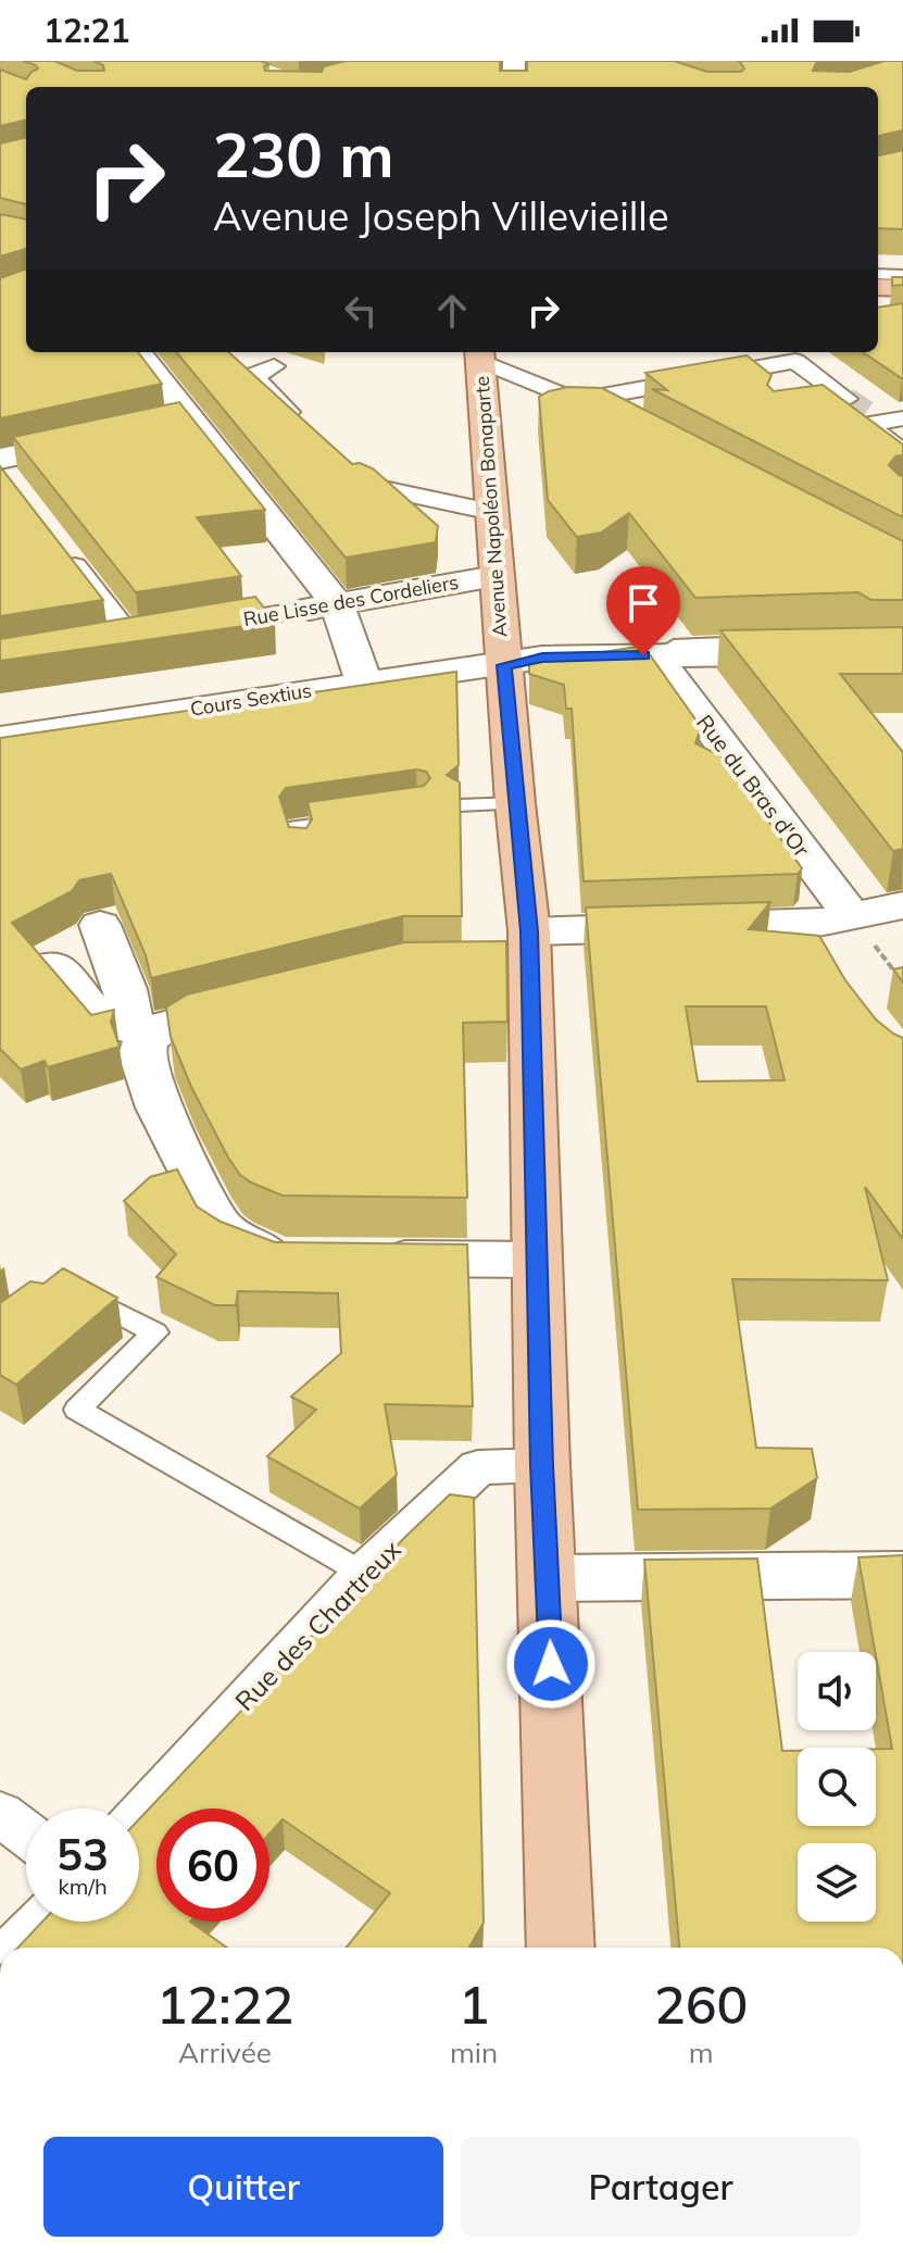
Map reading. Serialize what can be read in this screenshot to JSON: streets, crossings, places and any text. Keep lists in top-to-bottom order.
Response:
{
  "streets": {
    "main road": ["Avenue Napoléon Bonaparte"],
    "street": [
      "Rue Lisse des Cordeliers",
      "Cours Sextius",
      "Rue du Bras d'Or",
      "Rue des Chartreux"
    ]
  },
  "crossings": [
    ["Avenue Napoléon Bonaparte", "Rue Lisse des Cordeliers"],
    ["Avenue Napoléon Bonaparte", "Cours Sextius"],
    ["Avenue Napoléon Bonaparte", "Rue des Chartreux"],
    ["Cours Sextius", "Rue du Bras d'Or"]
  ],
  "page": {
    "status": "12:21",
    "turn": ["230 m", "Avenue Joseph Villevieille"],
    "speed": "53 km/h",
    "limit": "60",
    "eta": [
      "12:22",
      "Arrivée",
      "1",
      "min",
      "260",
      "m"
    ],
    "buttons": ["Quitter", "Partager"]
  }
}
